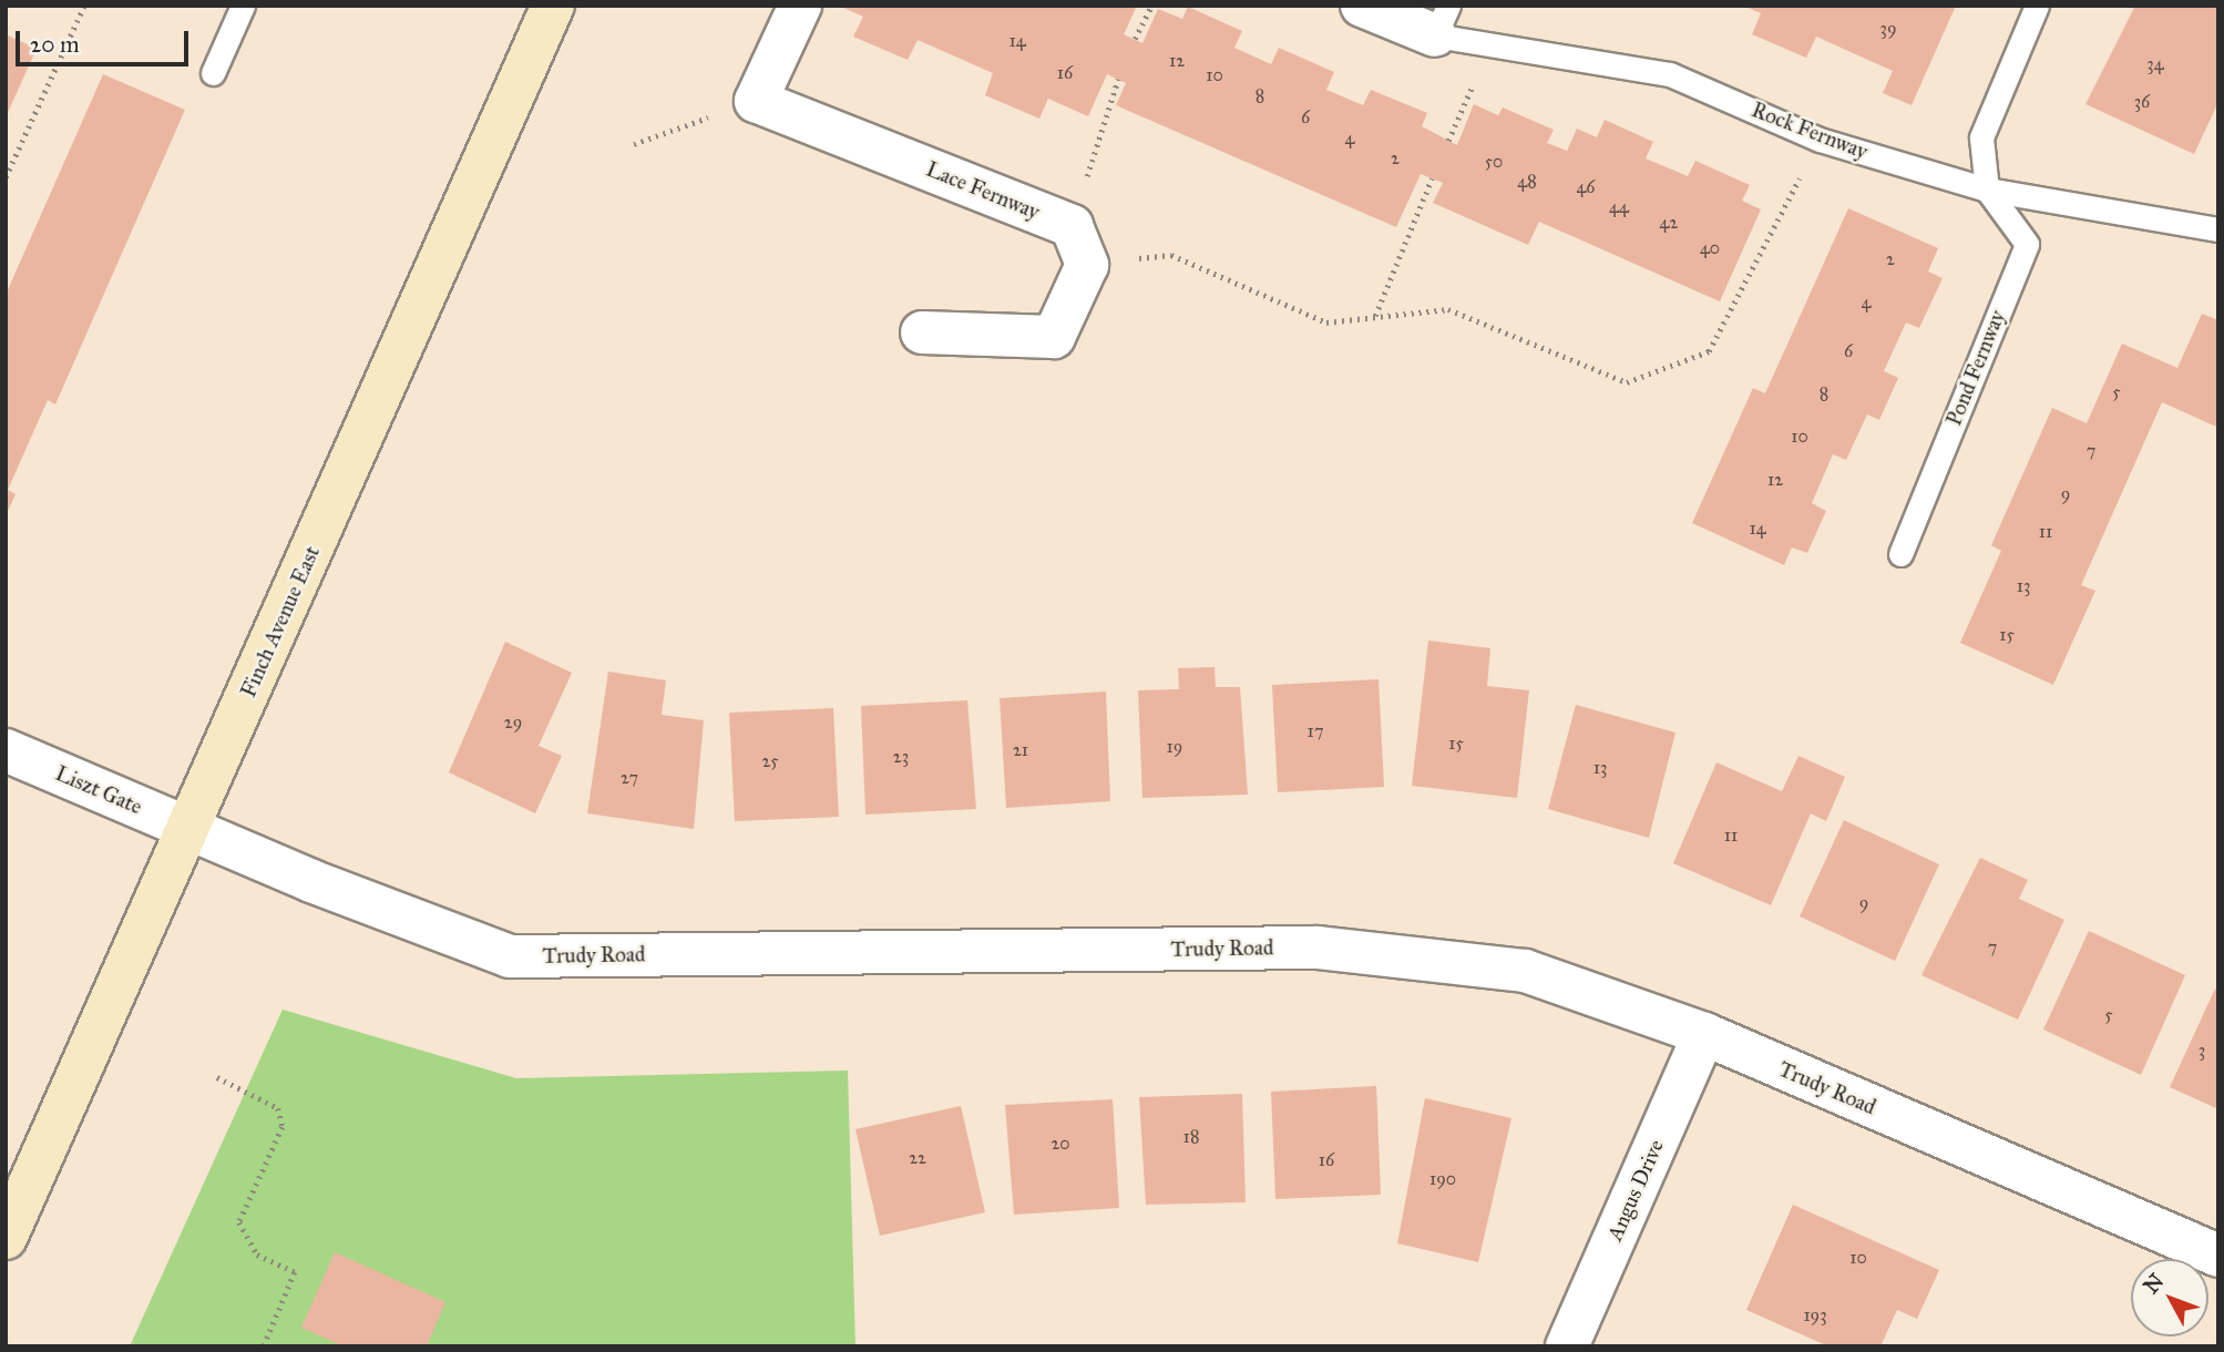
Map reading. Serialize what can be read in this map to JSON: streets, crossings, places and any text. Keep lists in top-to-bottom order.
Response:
{
  "streets": {
    "main road": ["Finch Avenue East"],
    "street": [
      "Lace Fernway",
      "Liszt Gate",
      "Trudy Road",
      "Angus Drive"
    ],
    "lane": ["Rock Fernway", "Pond Fernway"]
  },
  "crossings": [
    ["Rock Fernway", "Pond Fernway"],
    ["Finch Avenue East", "Liszt Gate"],
    ["Finch Avenue East", "Trudy Road"],
    ["Liszt Gate", "Trudy Road"],
    ["Trudy Road", "Angus Drive"]
  ],
  "house_numbers": [
    "39",
    "14",
    "12",
    "34",
    "16",
    "10",
    "8",
    "36",
    "6",
    "4",
    "2",
    "50",
    "48",
    "46",
    "44",
    "42",
    "40",
    "2",
    "4",
    "6",
    "5",
    "8",
    "10",
    "7",
    "12",
    "9",
    "14",
    "11",
    "13",
    "15",
    "29",
    "17",
    "15",
    "19",
    "21",
    "23",
    "25",
    "13",
    "27",
    "11",
    "9",
    "7",
    "5",
    "3",
    "18",
    "20",
    "22",
    "16",
    "190",
    "10",
    "193"
  ],
  "scale_bar": "20 m",
  "north": "top left"
}
